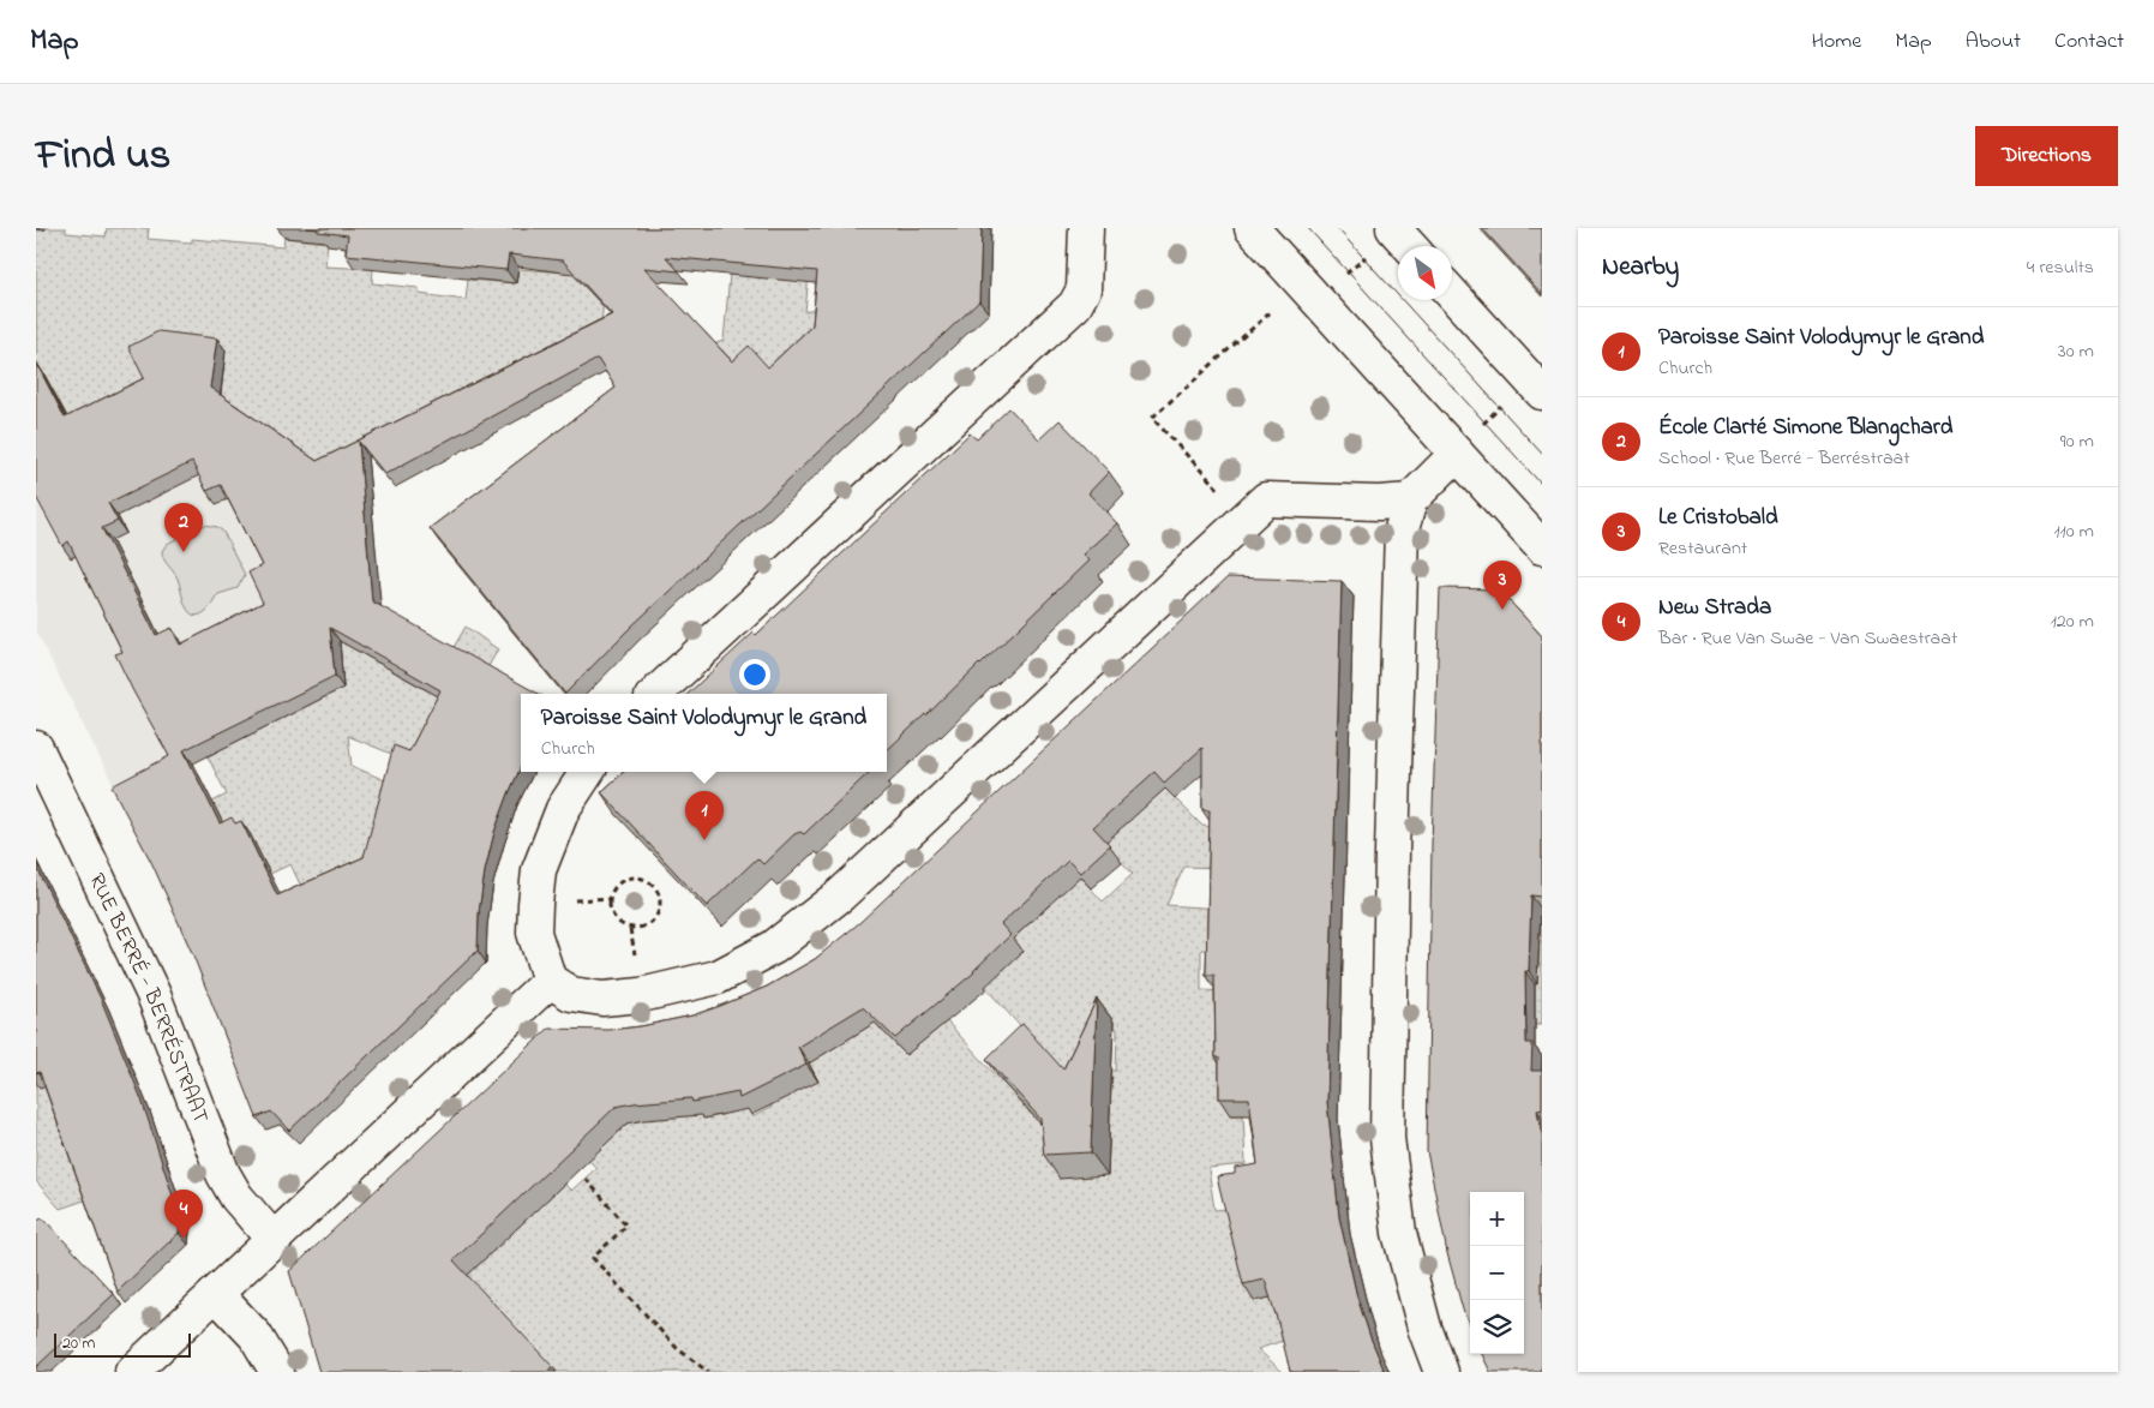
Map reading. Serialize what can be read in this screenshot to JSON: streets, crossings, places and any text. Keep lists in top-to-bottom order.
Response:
{
  "streets": {
    "street": ["RUE BERRÉ - BERRÉSTRAAT"]
  },
  "scale_bar": "20 m",
  "north": "bottom right",
  "page": {
    "header": "Map",
    "nav": [
      "Home",
      "Map",
      "About",
      "Contact"
    ],
    "title": "Find us",
    "buttons": "Directions",
    "heading": ["Nearby", "4 results"],
    "list": [
      {
        "mark": "1",
        "name": "Paroisse Saint Volodymyr le Grand",
        "note": "Church",
        "value": "30 m"
      },
      {
        "mark": "2",
        "name": "École Clarté Simone Blangchard",
        "note": "School · Rue Berré - Berréstraat",
        "value": "90 m"
      },
      {
        "mark": "3",
        "name": "Le Cristobald",
        "note": "Restaurant",
        "value": "110 m"
      },
      {
        "mark": "4",
        "name": "New Strada",
        "note": "Bar · Rue Van Swae - Van Swaestraat",
        "value": "120 m"
      }
    ],
    "pins": [
      "2",
      "3",
      "1",
      "4"
    ],
    "popup": ["Paroisse Saint Volodymyr le Grand", "Church"],
    "map_buttons": ["+", "−"],
    "scale": "20 m"
  }
}
